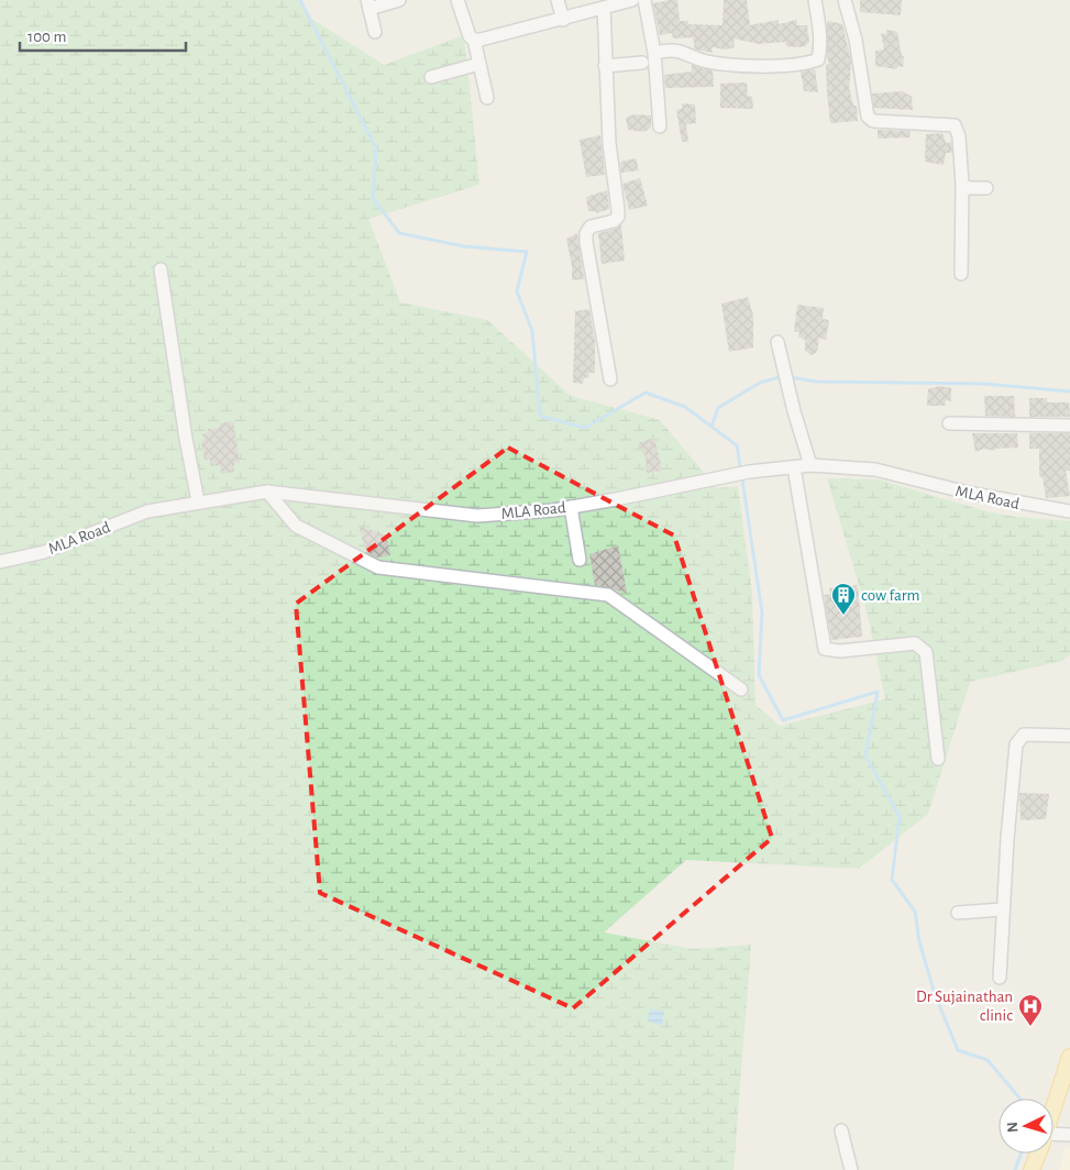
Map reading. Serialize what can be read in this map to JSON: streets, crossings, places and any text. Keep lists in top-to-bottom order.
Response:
{
  "streets": {
    "street": ["MLA Road"]
  },
  "places": {
    "building": ["cow farm"],
    "hospital": ["Dr Sujainathan clinic"]
  },
  "scale_bar": "100 m",
  "north": "left"
}
